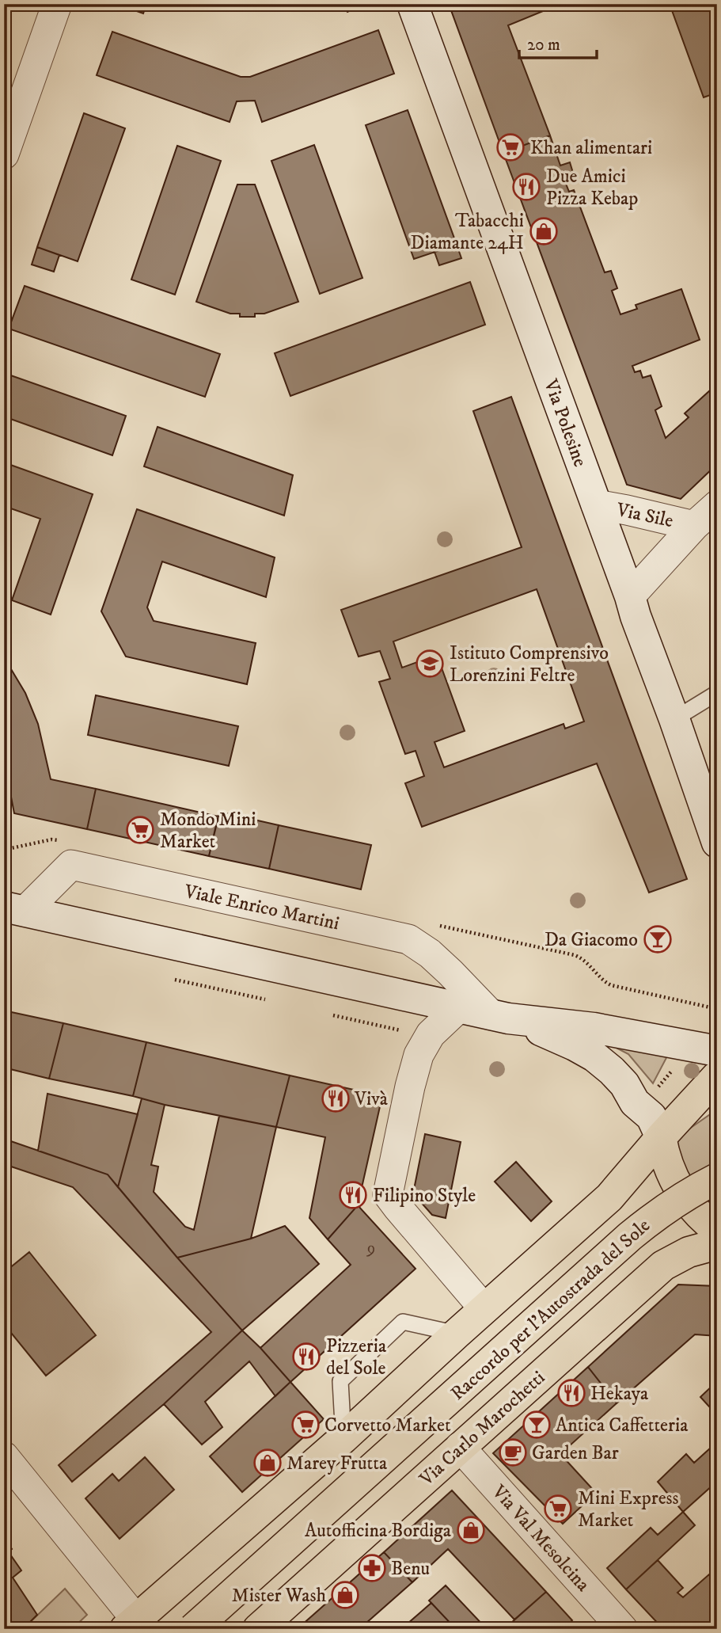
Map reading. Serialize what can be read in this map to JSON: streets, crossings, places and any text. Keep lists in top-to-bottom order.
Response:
{
  "streets": {
    "main road": [
      "Via Polesine",
      "Viale Enrico Martini",
      "Raccordo per l'Autostrada del Sole",
      "Via Carlo Marochetti"
    ],
    "street": ["Via Sile", "Via Val Mesolcina"]
  },
  "crossings": [
    ["Via Polesine", "Via Sile"],
    ["Via Carlo Marochetti", "Via Val Mesolcina"]
  ],
  "places": {
    "supermarket": [
      "Khan alimentari",
      "Mondo Mini Market",
      "Corvetto Market",
      "Mini Express Market"
    ],
    "restaurant": [
      "Due Amici Pizza Kebap",
      "Vivà",
      "Filipino Style",
      "Pizzeria del Sole",
      "Hekaya"
    ],
    "shop": [
      "Tabacchi Diamante 24H",
      "Marey Frutta",
      "Autofficina Bordiga",
      "Mister Wash"
    ],
    "school or university": ["Istituto Comprensivo Lorenzini Feltre"],
    "bar": ["Da Giacomo", "Antica Caffetteria"],
    "cafe": ["Garden Bar"],
    "pharmacy": ["Benu"]
  },
  "house_numbers": ["9"],
  "scale_bar": "20 m"
}
